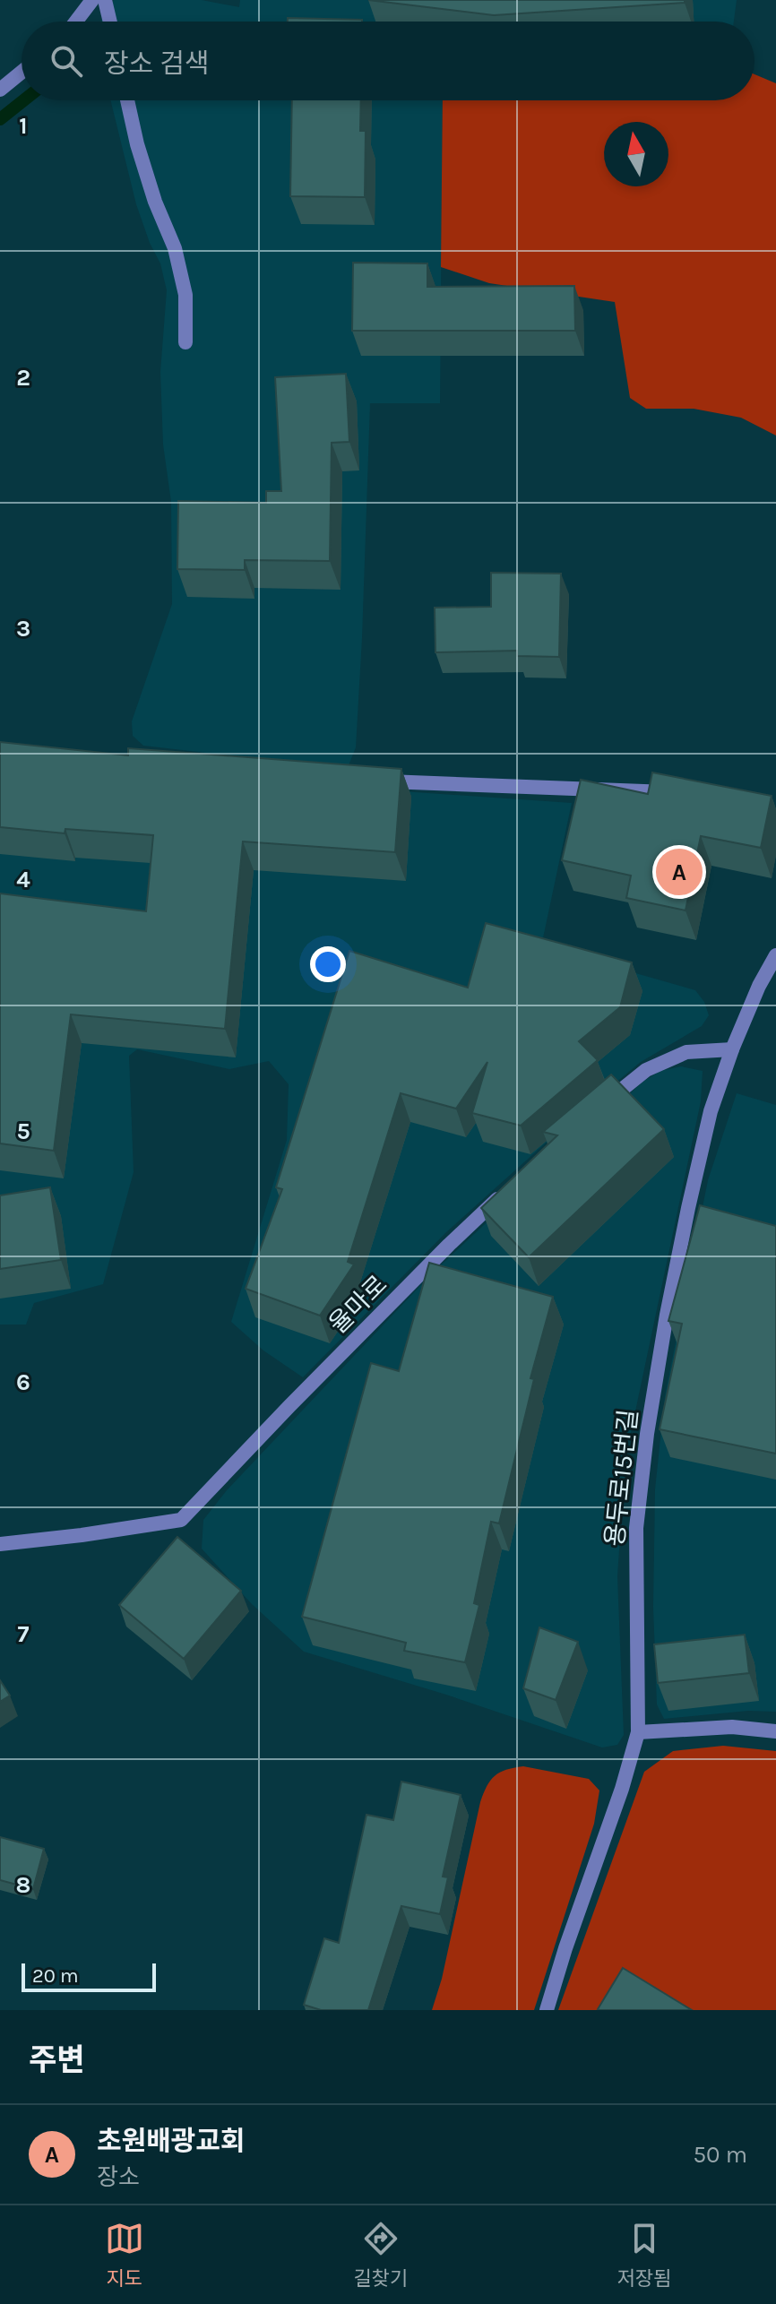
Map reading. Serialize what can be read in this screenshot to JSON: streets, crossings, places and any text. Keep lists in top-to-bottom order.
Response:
{
  "streets": {
    "lane": ["율마로", "용두로15번길"]
  },
  "scale_bar": "20 m",
  "north": "top",
  "page": {
    "search": "장소 검색",
    "pins": "A",
    "scale": "20 m",
    "heading": "주변",
    "list": [
      {
        "mark": "A",
        "name": "초원배광교회",
        "note": "장소",
        "value": "50 m"
      }
    ],
    "nav": ["지도", "길찾기", "저장됨"]
  },
  "grid": {
    "rows": [
      "1",
      "2",
      "3",
      "4",
      "5",
      "6",
      "7",
      "8"
    ]
  }
}
